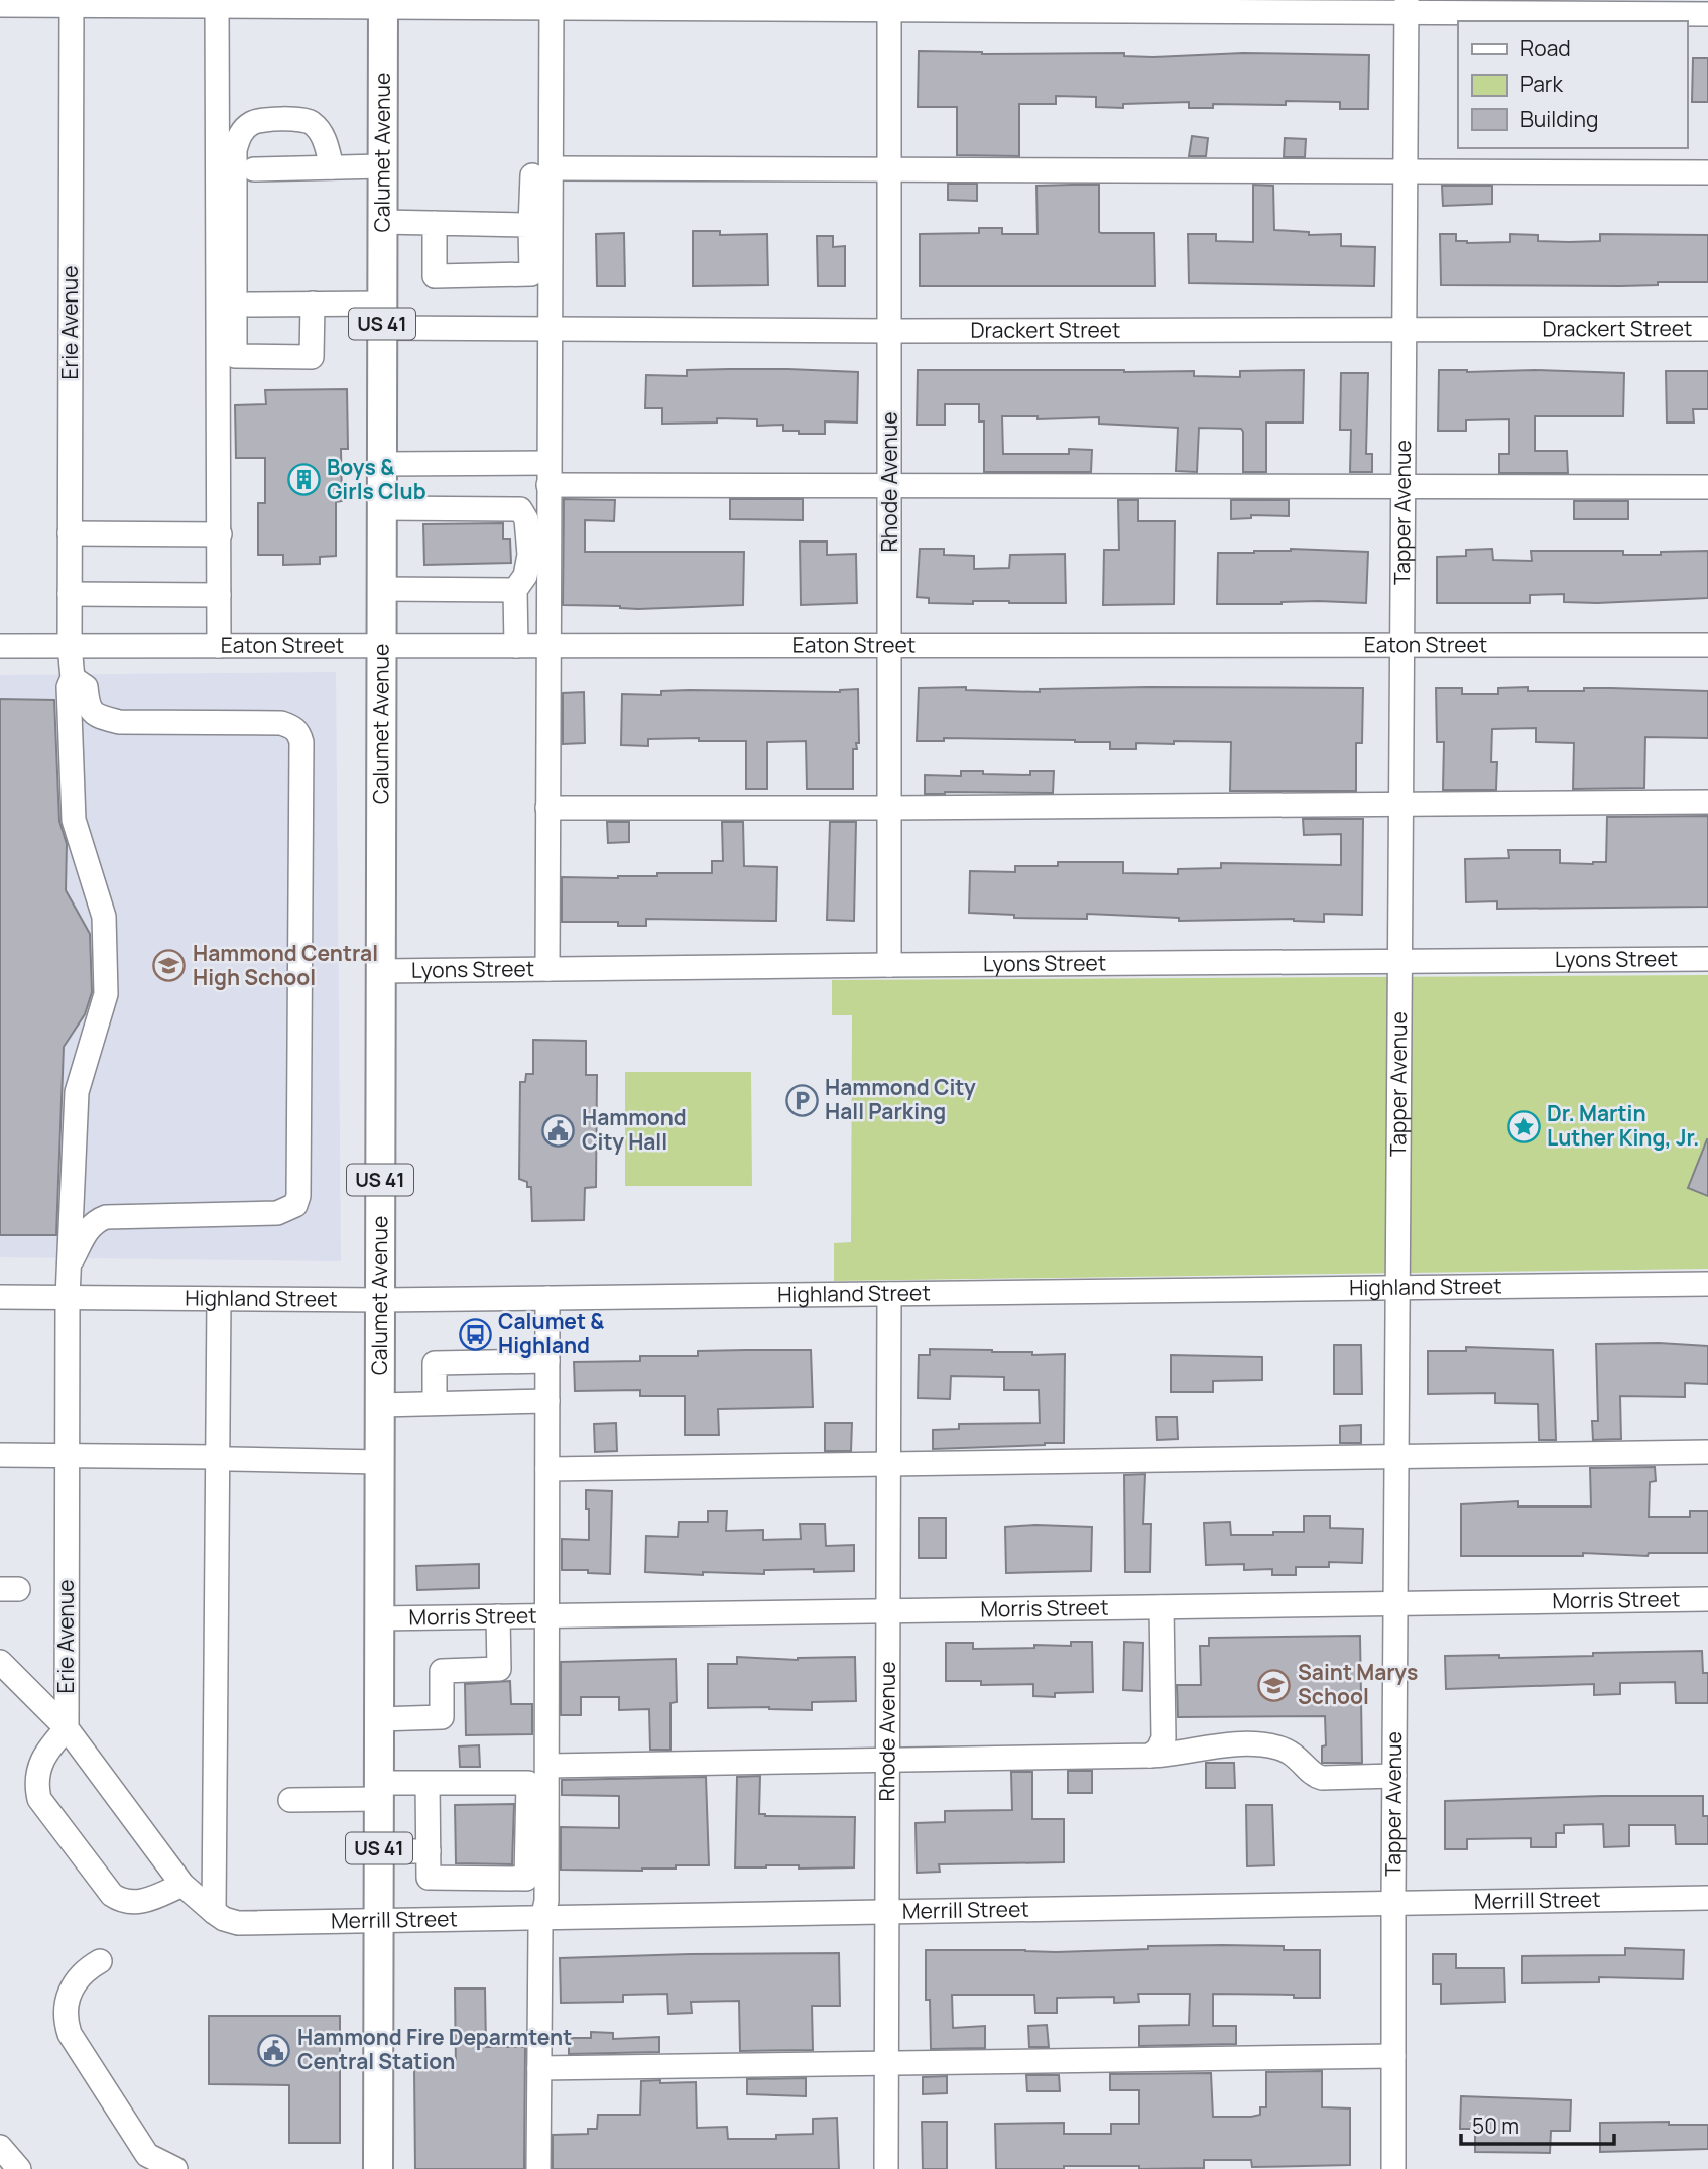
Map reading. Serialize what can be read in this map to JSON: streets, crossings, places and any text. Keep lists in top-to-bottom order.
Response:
{
  "streets": {
    "main road": ["Calumet Avenue", "US 41"],
    "street": [
      "Erie Avenue",
      "Drackert Street",
      "Rhode Avenue",
      "Tapper Avenue",
      "Eaton Street",
      "Lyons Street",
      "Highland Street",
      "Morris Street",
      "Merrill Street"
    ]
  },
  "crossings": [
    ["Calumet Avenue", "Drackert Street"],
    ["Calumet Avenue", "Eaton Street"],
    ["Calumet Avenue", "Lyons Street"],
    ["Calumet Avenue", "Highland Street"],
    ["Calumet Avenue", "Morris Street"],
    ["Calumet Avenue", "Merrill Street"],
    ["Erie Avenue", "Eaton Street"],
    ["Erie Avenue", "Highland Street"],
    ["Drackert Street", "Rhode Avenue"],
    ["Drackert Street", "Tapper Avenue"],
    ["Rhode Avenue", "Eaton Street"],
    ["Rhode Avenue", "Lyons Street"],
    ["Rhode Avenue", "Highland Street"],
    ["Rhode Avenue", "Morris Street"],
    ["Rhode Avenue", "Merrill Street"],
    ["Tapper Avenue", "Eaton Street"],
    ["Tapper Avenue", "Lyons Street"],
    ["Tapper Avenue", "Highland Street"],
    ["Tapper Avenue", "Morris Street"],
    ["Tapper Avenue", "Merrill Street"]
  ],
  "places": {
    "building": ["Boys & Girls Club"],
    "school or university": ["Hammond Central High School", "Saint Marys School"],
    "parking": ["Hammond City Hall Parking"],
    "place": ["Dr. Martin Luther King, Jr."],
    "public building": ["Hammond City Hall", "Hammond Fire Deparmtent Central Station"],
    "bus stop": ["Calumet & Highland"]
  },
  "legend": ["Road", "Park", "Building"],
  "scale_bar": "50 m"
}
